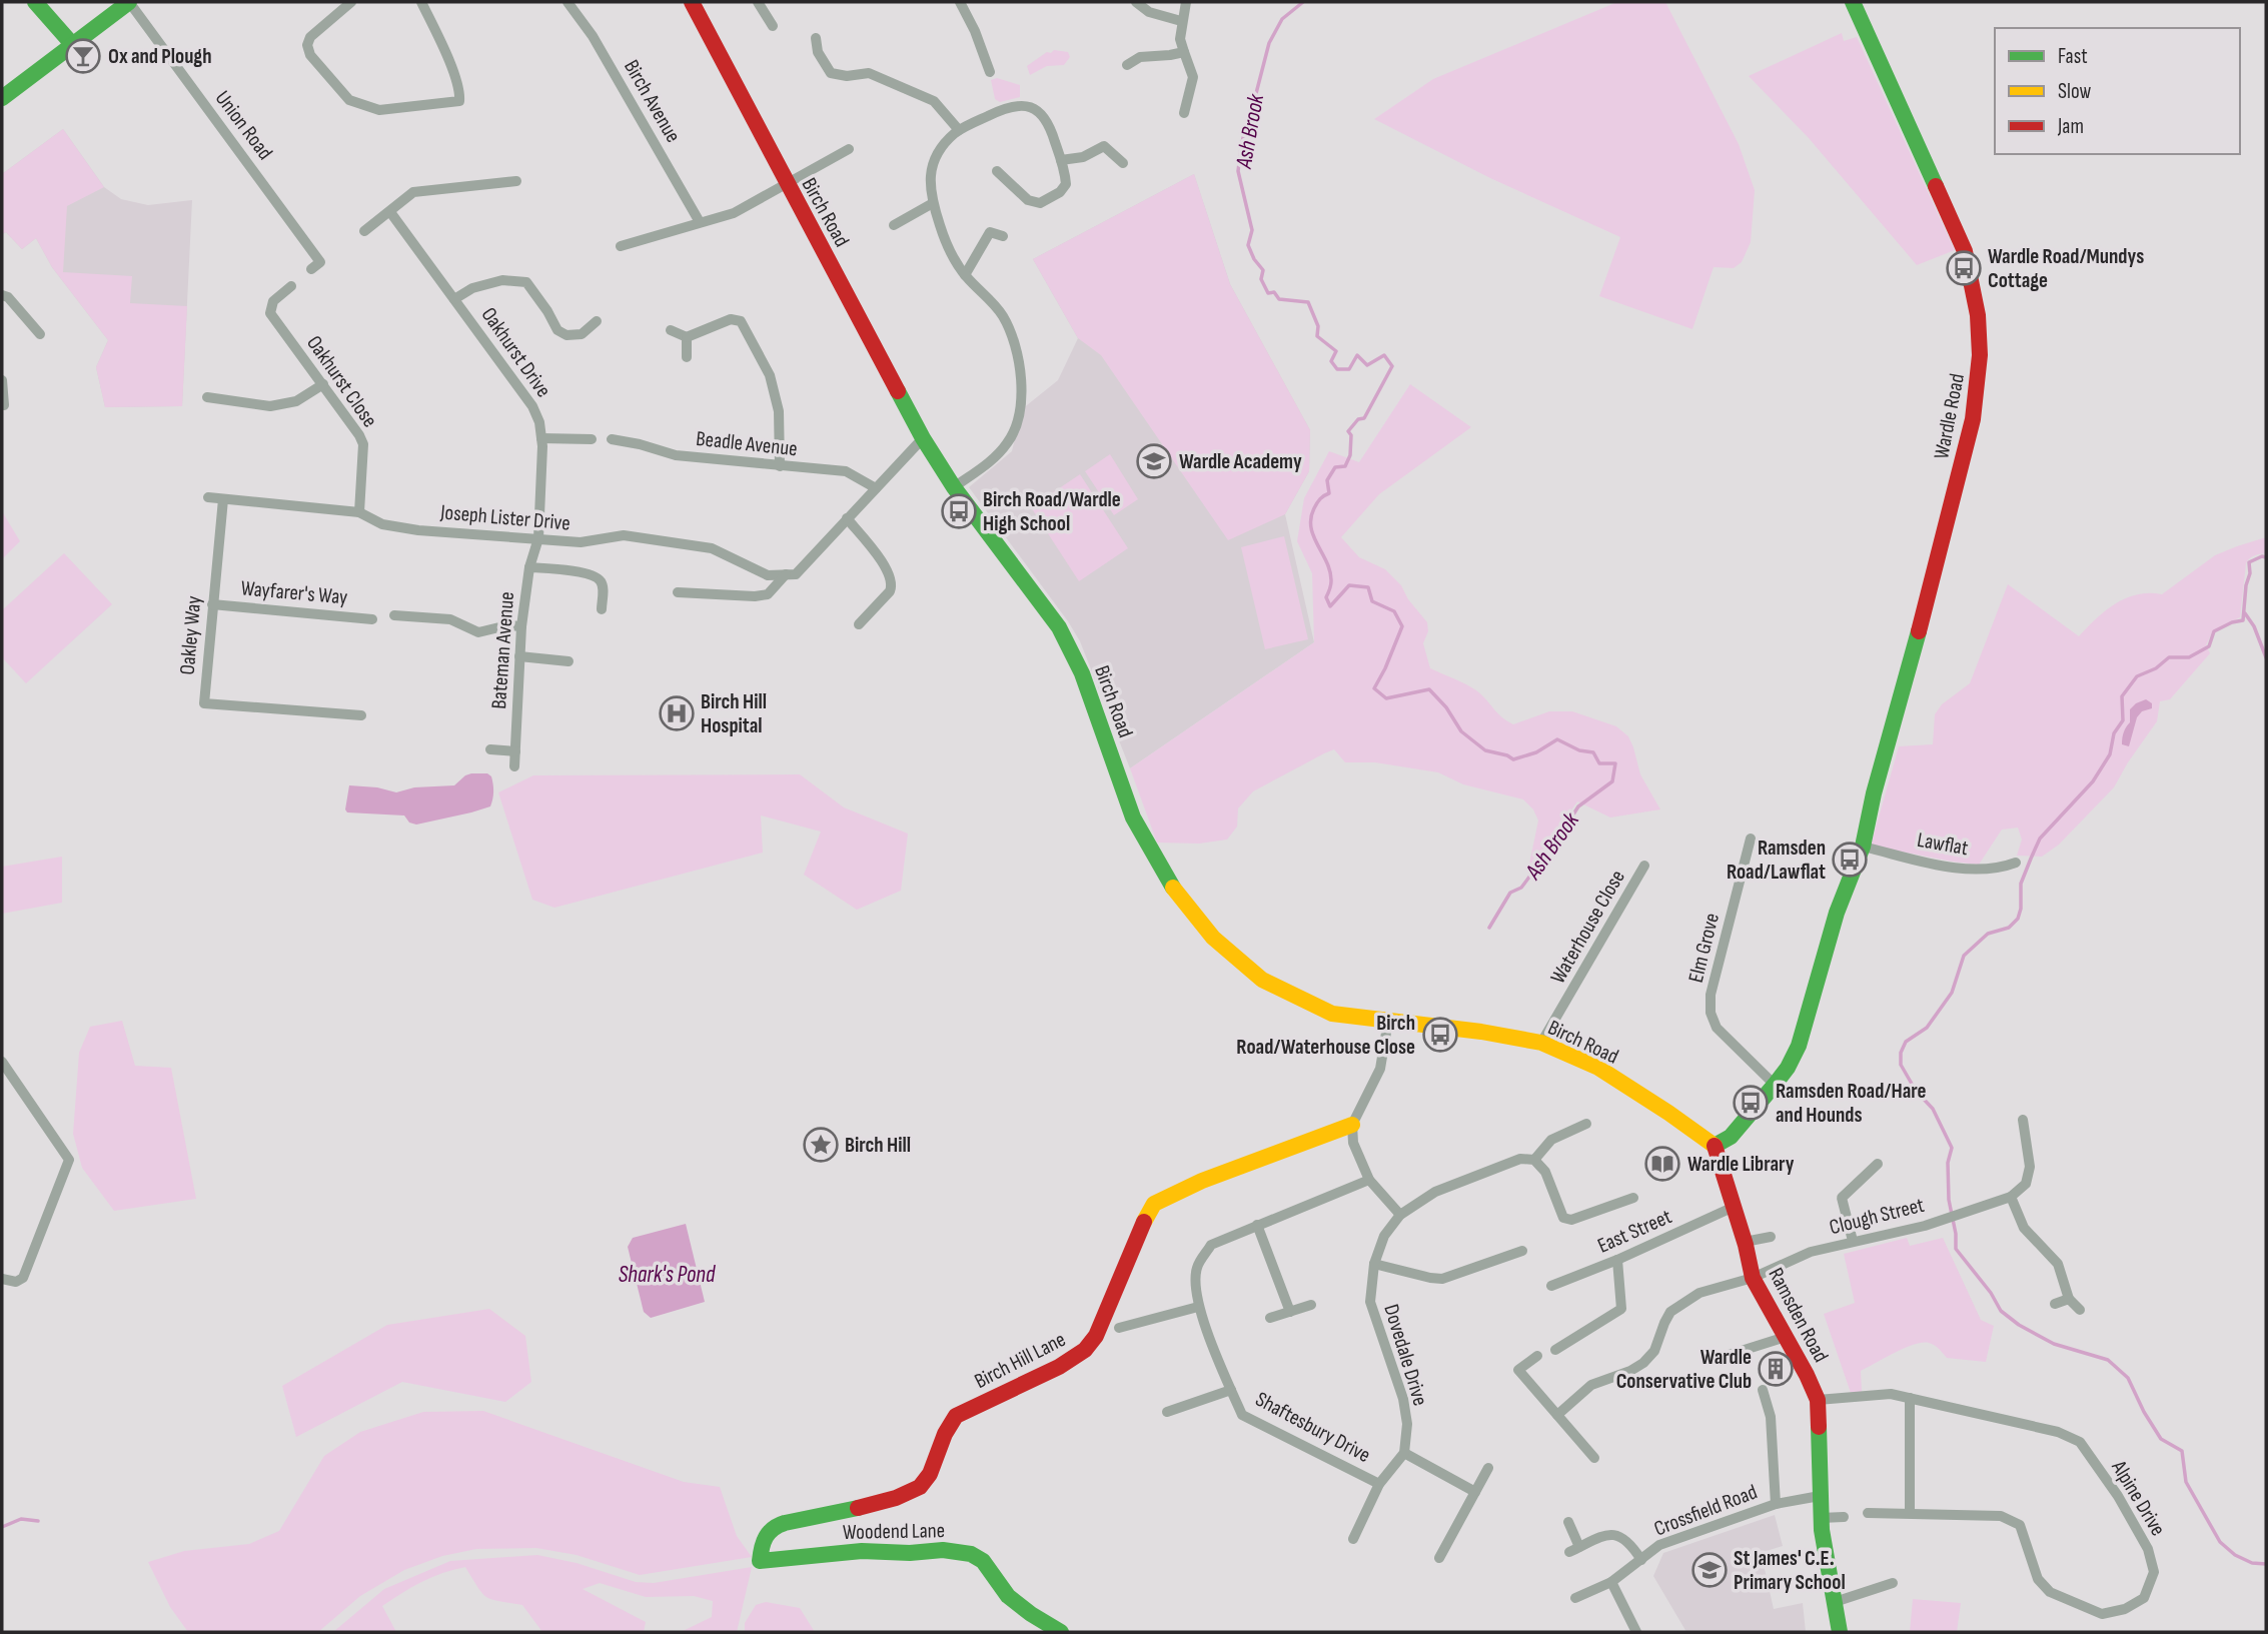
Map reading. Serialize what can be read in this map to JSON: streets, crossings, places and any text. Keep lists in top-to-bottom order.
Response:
{
  "streets": {
    "main road": [
      "Birch Road",
      "Wardle Road",
      "Ramsden Road",
      "Birch Hill Lane",
      "Woodend Lane"
    ],
    "street": [
      "Birch Avenue",
      "Union Road",
      "Oakhurst Drive",
      "Oakhurst Close",
      "Beadle Avenue",
      "Joseph Lister Drive",
      "Wayfarer's Way",
      "Oakley Way",
      "Bateman Avenue",
      "Lawflat",
      "Waterhouse Close",
      "Elm Grove",
      "Clough Street",
      "East Street",
      "Dovedale Drive",
      "Shaftesbury Drive",
      "Alpine Drive",
      "Crossfield Road"
    ]
  },
  "crossings": [
    ["Birch Road", "Waterhouse Close"],
    ["Birch Road", "Ramsden Road"],
    ["Oakhurst Drive", "Joseph Lister Drive"],
    ["Oakhurst Drive", "Bateman Avenue"],
    ["Oakhurst Close", "Joseph Lister Drive"],
    ["Wardle Road", "Lawflat"],
    ["Joseph Lister Drive", "Oakley Way"],
    ["Joseph Lister Drive", "Bateman Avenue"],
    ["Wayfarer's Way", "Oakley Way"],
    ["Clough Street", "Ramsden Road"],
    ["East Street", "Ramsden Road"],
    ["Ramsden Road", "Alpine Drive"],
    ["Ramsden Road", "Crossfield Road"],
    ["Birch Hill Lane", "Woodend Lane"]
  ],
  "water": ["Ash Brook", "Shark's Pond"],
  "places": {
    "bar": ["Ox and Plough"],
    "bus stop": [
      "Wardle Road/Mundys Cottage",
      "Birch Road/Wardle High School",
      "Ramsden Road/Lawflat",
      "Birch Road/Waterhouse Close",
      "Ramsden Road/Hare and Hounds"
    ],
    "school or university": ["Wardle Academy", "St James' C.E. Primary School"],
    "hospital": ["Birch Hill Hospital"],
    "place": ["Birch Hill"],
    "library": ["Wardle Library"],
    "building": ["Wardle Conservative Club"]
  },
  "legend": ["Fast", "Slow", "Jam"]
}
